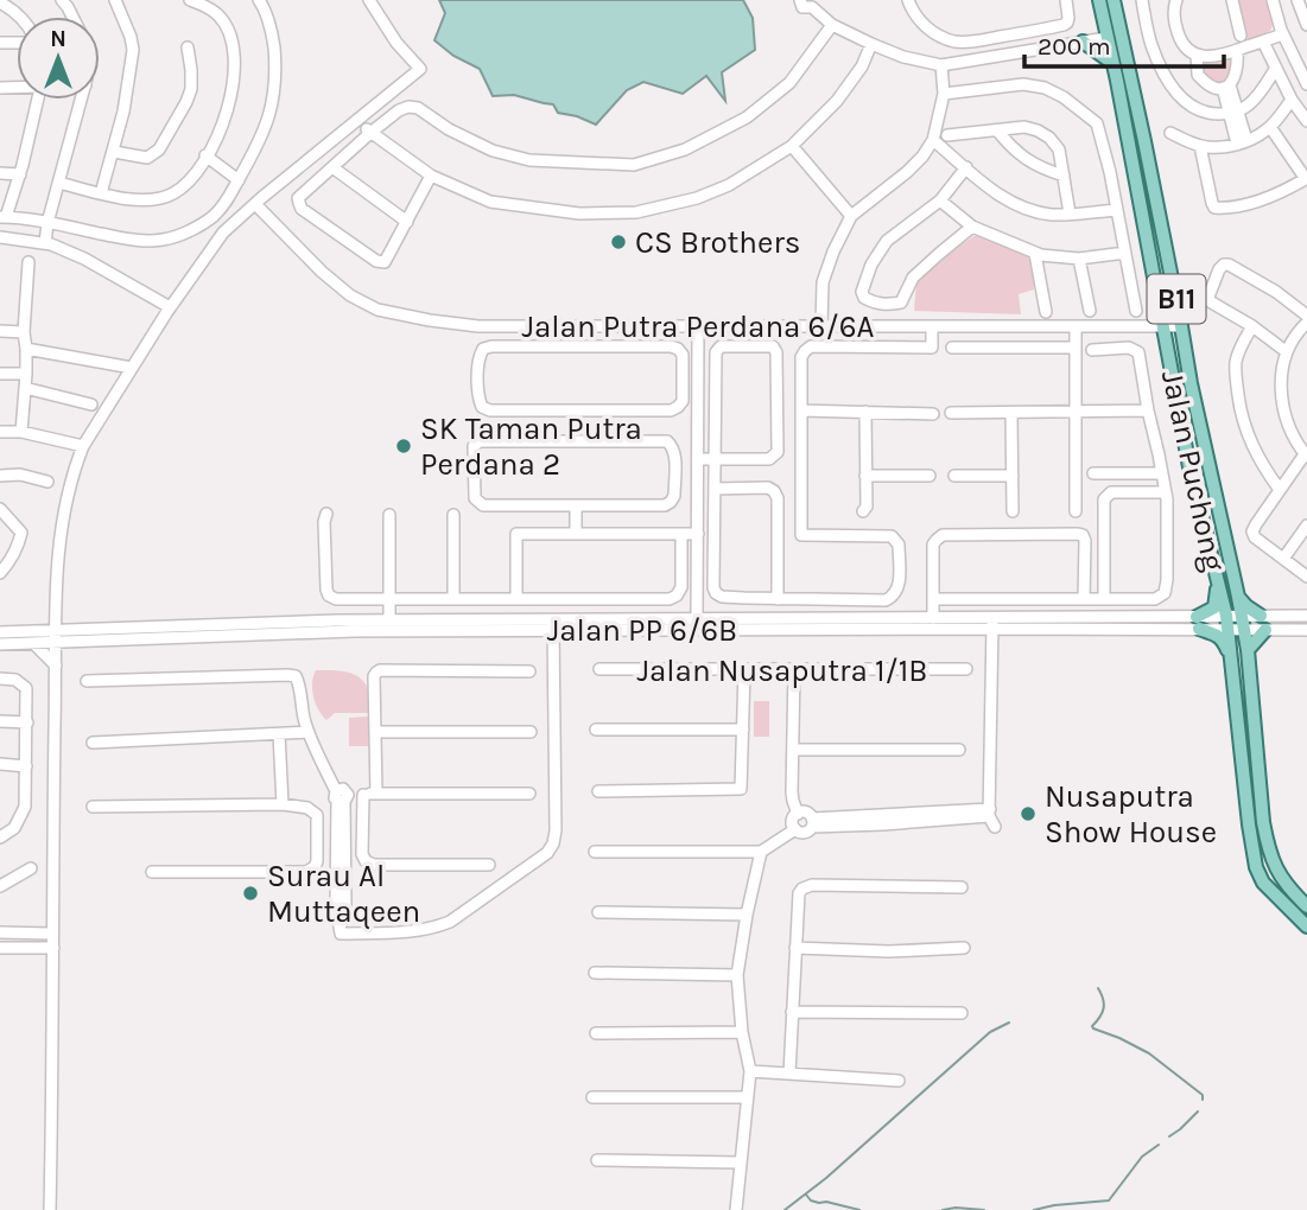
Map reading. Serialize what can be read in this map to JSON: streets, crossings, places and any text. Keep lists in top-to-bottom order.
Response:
{
  "streets": {
    "main road": ["B11", "Jalan Puchong"],
    "street": ["Jalan Putra Perdana 6/6A", "Jalan PP 6/6B", "Jalan Nusaputra 1/1B"]
  },
  "crossings": [
    ["Jalan Putra Perdana 6/6A", "Jalan Puchong"],
    ["Jalan Puchong", "Jalan PP 6/6B"]
  ],
  "places": [
    "CS Brothers",
    "SK Taman Putra Perdana 2",
    "Nusaputra Show House",
    "Surau Al Muttaqeen"
  ],
  "scale_bar": "200 m",
  "north": "top"
}
